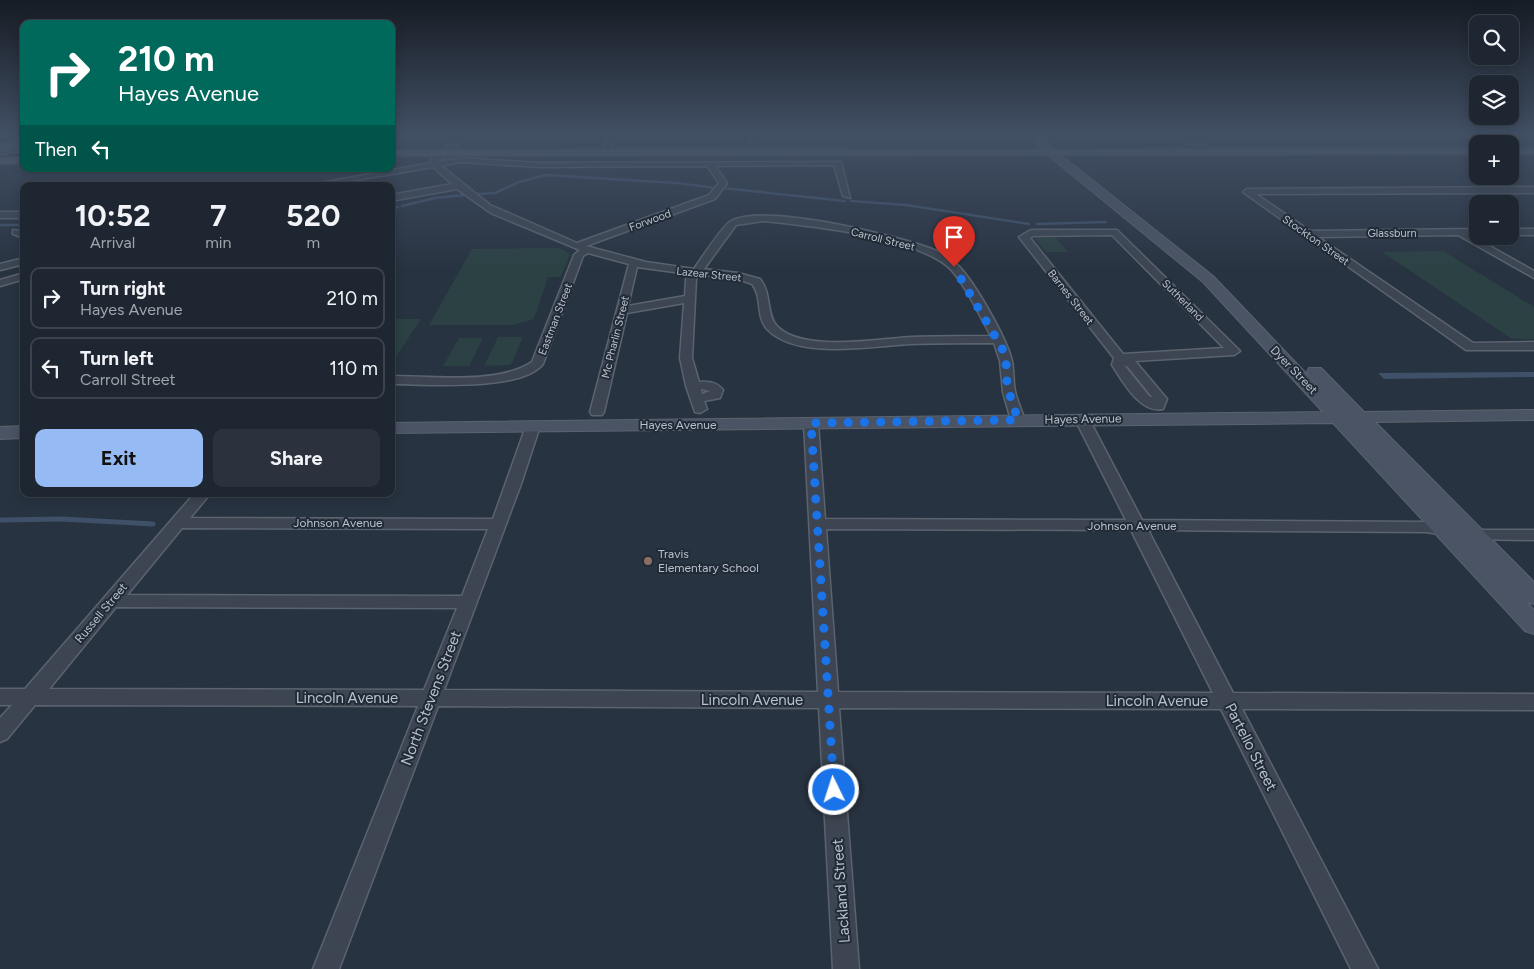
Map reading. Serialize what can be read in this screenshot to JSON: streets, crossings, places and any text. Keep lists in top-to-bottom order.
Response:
{
  "streets": {
    "main road": ["Dyer Street", "Hayes Avenue"],
    "street": [
      "Forwood",
      "Glassburn",
      "Carroll Street",
      "Stockton Street",
      "Lazear Street",
      "Barnes Street",
      "Sutherland",
      "Eastman Street",
      "Mc Pharlin Street",
      "Johnson Avenue",
      "Russell Street",
      "Lincoln Avenue",
      "North Stevens Street",
      "Partello Street",
      "Lackland Street"
    ]
  },
  "crossings": [
    ["Forwood", "Lazear Street"],
    ["Forwood", "Eastman Street"],
    ["Glassburn", "Stockton Street"],
    ["Carroll Street", "Lazear Street"],
    ["Carroll Street", "Hayes Avenue"],
    ["Lazear Street", "Eastman Street"],
    ["Lazear Street", "Mc Pharlin Street"],
    ["Barnes Street", "Sutherland"],
    ["Barnes Street", "Hayes Avenue"],
    ["Dyer Street", "Hayes Avenue"],
    ["Dyer Street", "Johnson Avenue"],
    ["Hayes Avenue", "North Stevens Street"],
    ["Hayes Avenue", "Partello Street"],
    ["Hayes Avenue", "Lackland Street"],
    ["Johnson Avenue", "Russell Street"],
    ["Johnson Avenue", "North Stevens Street"],
    ["Johnson Avenue", "Partello Street"],
    ["Johnson Avenue", "Lackland Street"],
    ["Russell Street", "Lincoln Avenue"],
    ["Lincoln Avenue", "North Stevens Street"],
    ["Lincoln Avenue", "Partello Street"],
    ["Lincoln Avenue", "Lackland Street"]
  ],
  "places": ["Travis Elementary School"],
  "page": {
    "map_buttons": ["+", "−"],
    "turn": ["210 m", "Hayes Avenue"],
    "then": "Then",
    "eta": [
      "10:52",
      "Arrival",
      "7",
      "min",
      "520",
      "m"
    ],
    "list": [
      {
        "name": "Turn right",
        "note": "Hayes Avenue",
        "value": "210 m"
      },
      {
        "name": "Turn left",
        "note": "Carroll Street",
        "value": "110 m"
      }
    ],
    "buttons": ["Exit", "Share"]
  }
}
